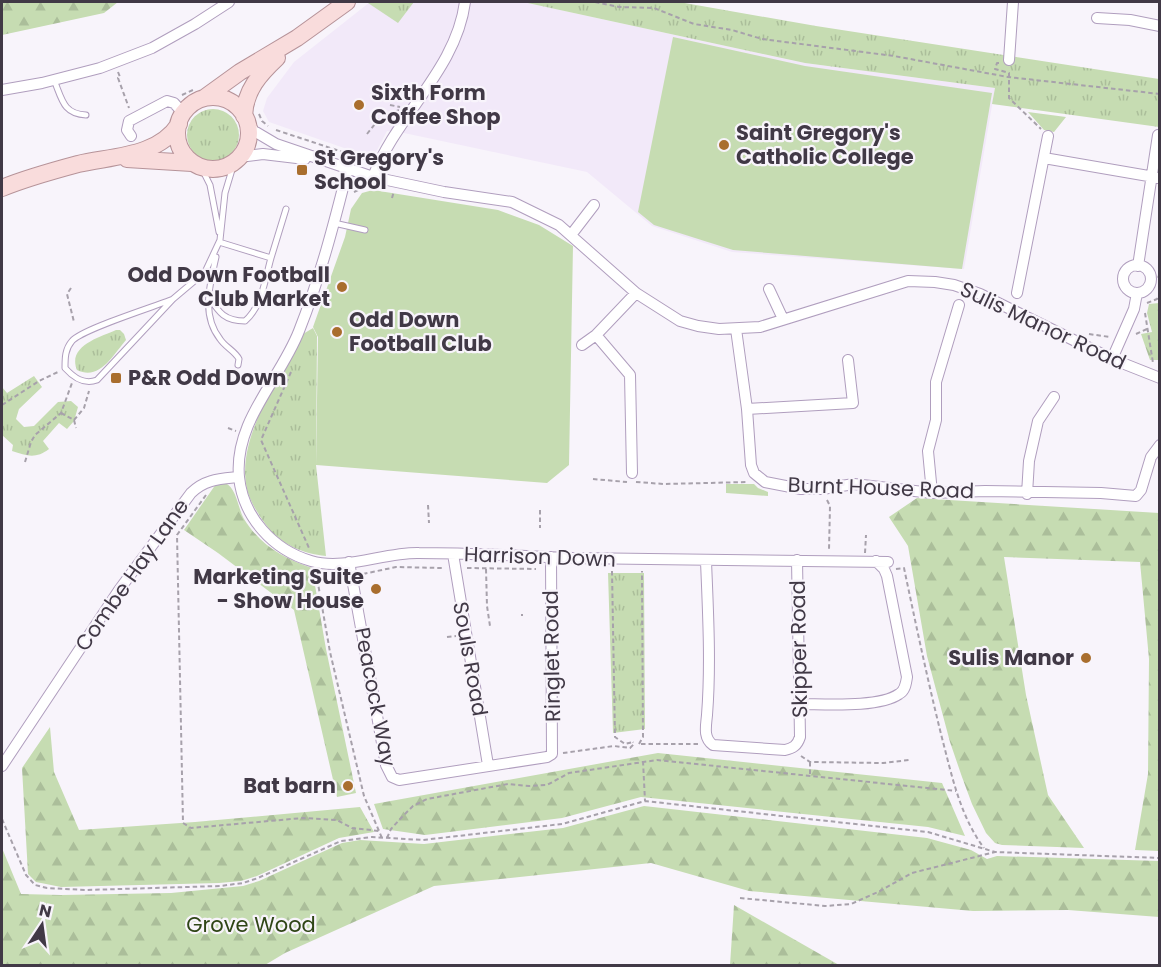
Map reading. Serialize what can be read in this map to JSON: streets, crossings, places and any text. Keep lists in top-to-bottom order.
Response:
{
  "streets": {
    "street": [
      "Sulis Manor Road",
      "Burnt House Road",
      "Harrison Down",
      "Combe Hay Lane",
      "Skipper Road",
      "Ringlet Road",
      "Souls Road",
      "Peacock Way"
    ]
  },
  "crossings": [
    ["Sulis Manor Road", "Burnt House Road"],
    ["Harrison Down", "Combe Hay Lane"],
    ["Harrison Down", "Skipper Road"],
    ["Harrison Down", "Ringlet Road"],
    ["Harrison Down", "Souls Road"],
    ["Harrison Down", "Peacock Way"],
    ["Ringlet Road", "Peacock Way"],
    ["Souls Road", "Peacock Way"]
  ],
  "parks": ["Grove Wood"],
  "places": {
    "other": [
      "Sixth Form Coffee Shop",
      "Saint Gregory's Catholic College",
      "Odd Down Football Club Market",
      "Odd Down Football Club",
      "Marketing Suite - Show House",
      "Sulis Manor",
      "Bat barn"
    ],
    "transit": ["St Gregory's School", "P&R Odd Down"]
  },
  "north": "top"
}
